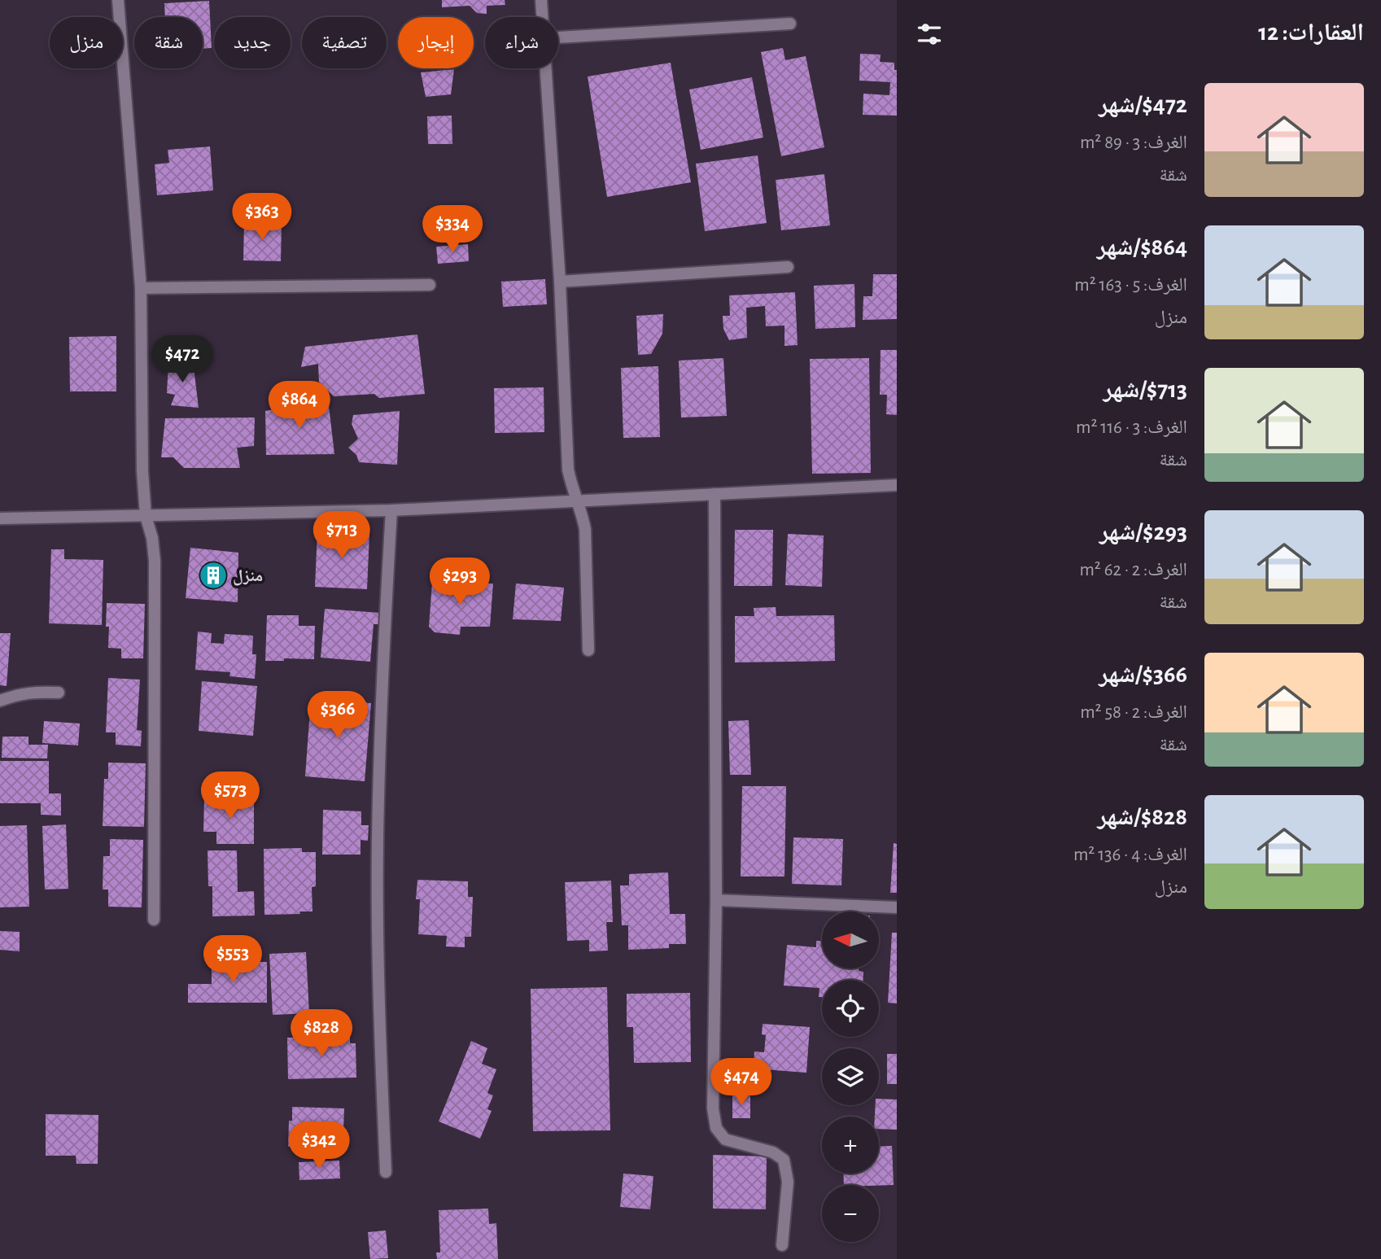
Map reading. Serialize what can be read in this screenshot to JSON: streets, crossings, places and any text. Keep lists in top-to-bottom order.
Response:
{
  "places": {
    "building": ["منزل"]
  },
  "north": "left",
  "page": {
    "heading": "العقارات: 12",
    "chip": [
      "شراء",
      "إيجار",
      "تصفية",
      "جديد",
      "شقة",
      "منزل"
    ],
    "list": [
      {
        "name": "$472/شهر",
        "note": "الغرف: 3 · 89 m² · شقة"
      },
      {
        "name": "$864/شهر",
        "note": "الغرف: 5 · 163 m² · منزل"
      },
      {
        "name": "$713/شهر",
        "note": "الغرف: 3 · 116 m² · شقة"
      },
      {
        "name": "$293/شهر",
        "note": "الغرف: 2 · 62 m² · شقة"
      },
      {
        "name": "$366/شهر",
        "note": "الغرف: 2 · 58 m² · شقة"
      },
      {
        "name": "$828/شهر",
        "note": "الغرف: 4 · 136 m² · منزل"
      }
    ],
    "price": [
      "$363",
      "$334",
      "$472",
      "$864",
      "$713",
      "$293",
      "$366",
      "$573",
      "$553",
      "$828",
      "$474",
      "$342"
    ],
    "map_buttons": ["+", "−"]
  }
}
